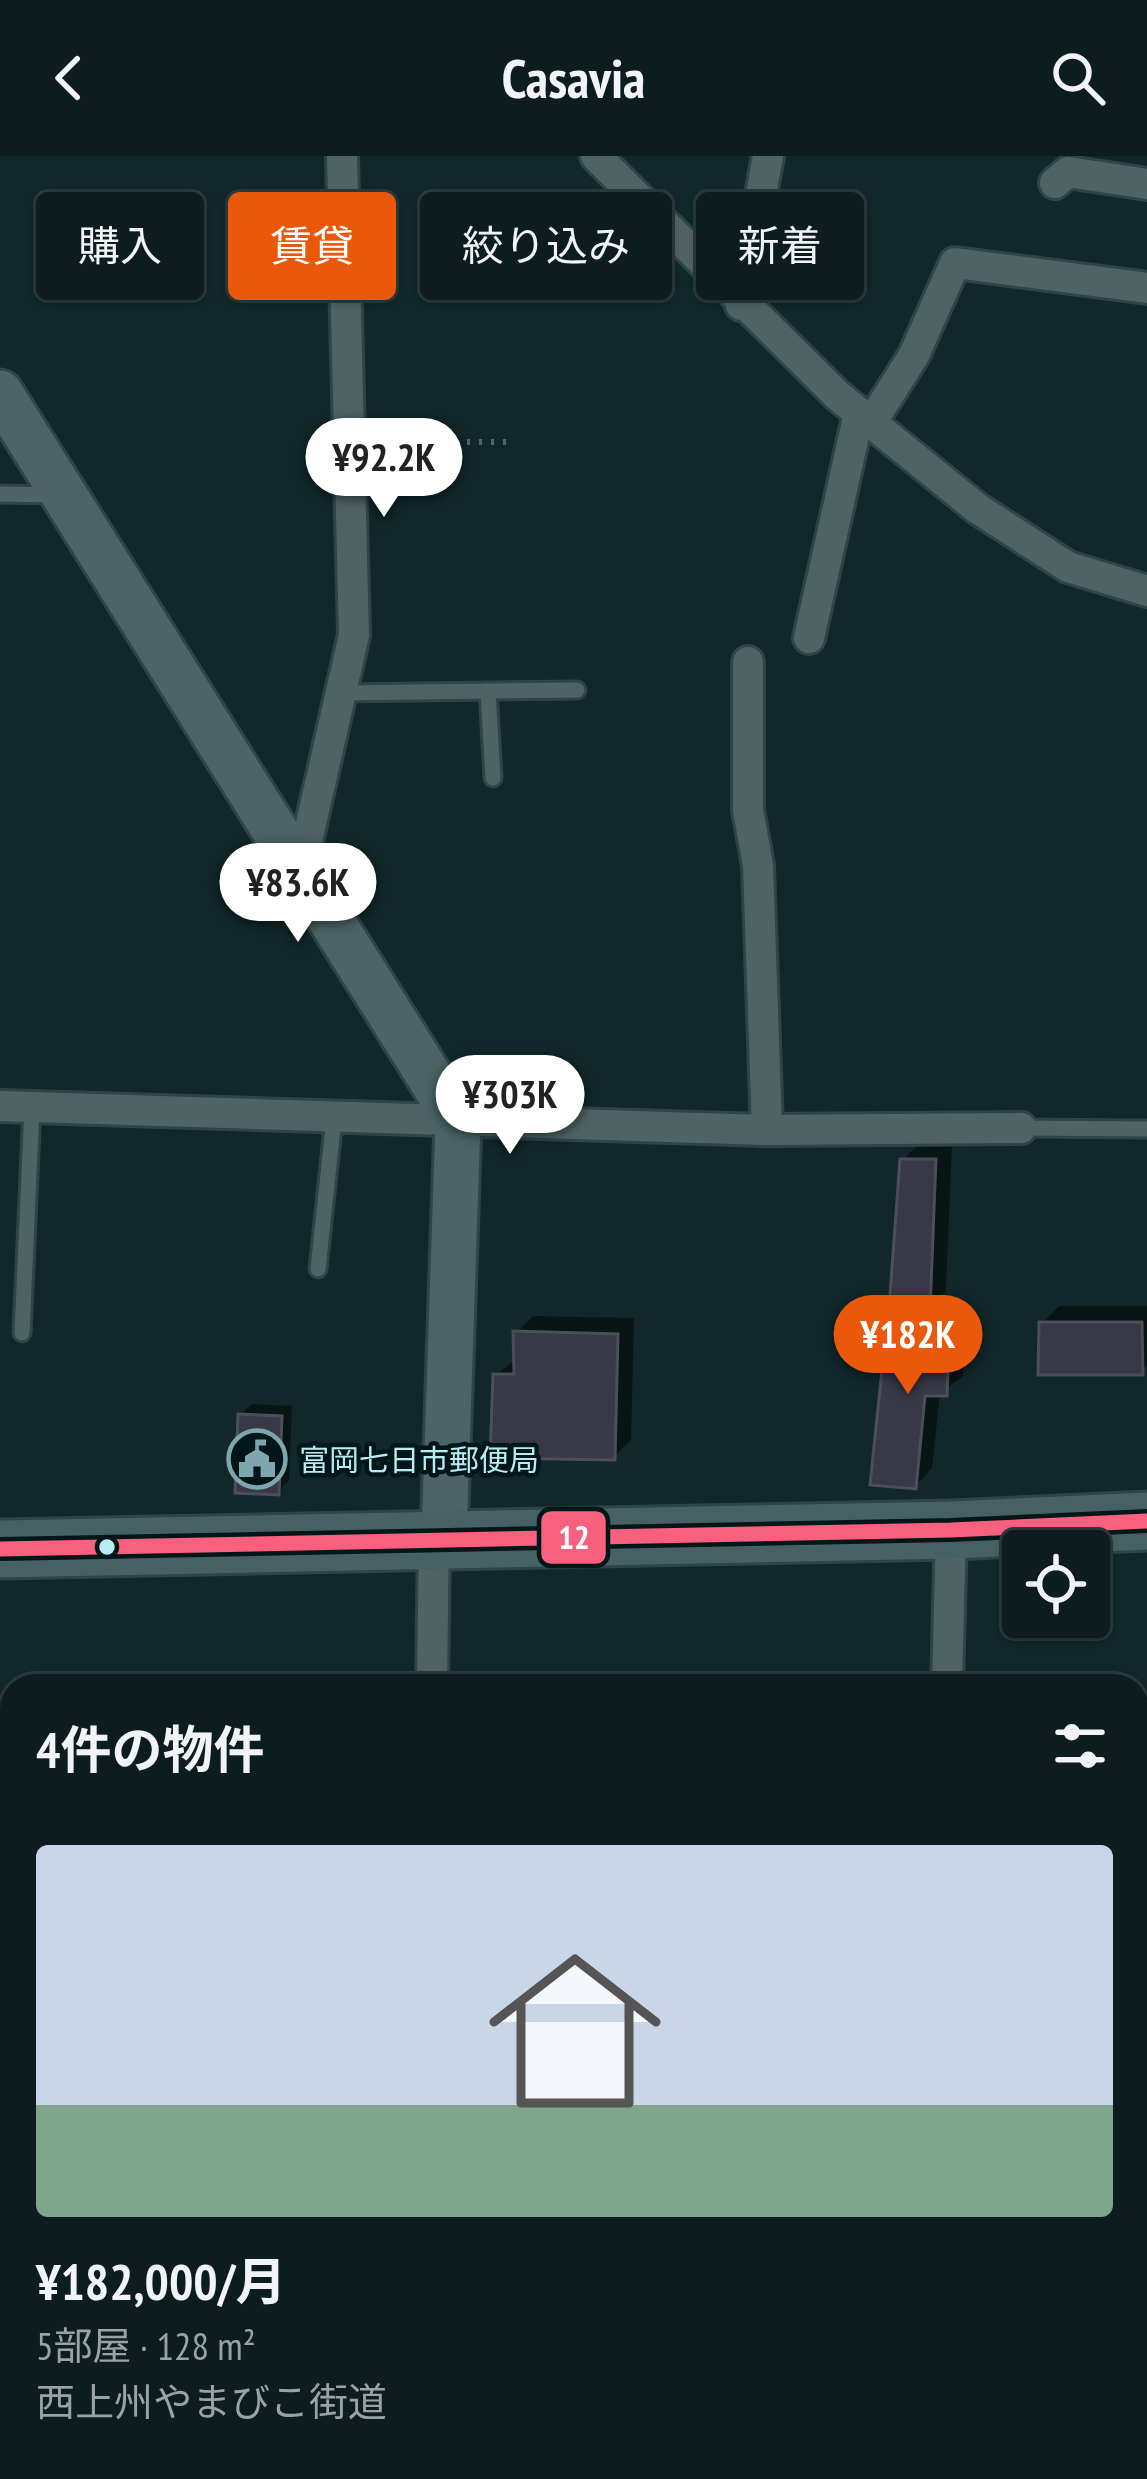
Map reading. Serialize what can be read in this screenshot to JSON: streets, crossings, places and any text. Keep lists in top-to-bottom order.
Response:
{
  "places": {
    "public building": ["富岡七日市郵便局"]
  },
  "lines": ["transit line 12"],
  "page": {
    "header": "Casavia",
    "chip": [
      "購入",
      "賃貸",
      "絞り込み",
      "新着"
    ],
    "price": [
      "¥92.2K",
      "¥83.6K",
      "¥303K",
      "¥182K"
    ],
    "heading": "4件の物件",
    "list": [
      {
        "name": "¥182,000/月",
        "note": "5部屋 · 128 m² · 西上州やまびこ街道"
      }
    ]
  }
}
